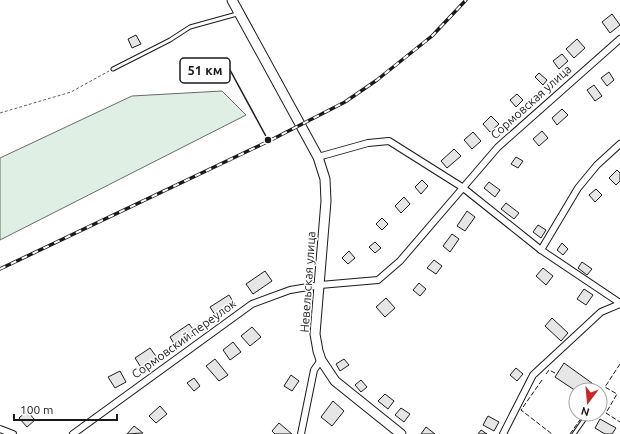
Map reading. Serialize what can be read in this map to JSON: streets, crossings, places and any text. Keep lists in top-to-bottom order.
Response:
{
  "streets": {
    "street": ["Сормовская улица", "Невельская улица", "Сормовский переулок"]
  },
  "crossings": [
    ["Сормовская улица", "Невельская улица"],
    ["Сормовская улица", "Сормовский переулок"],
    ["Невельская улица", "Сормовский переулок"]
  ],
  "places": ["51 км"],
  "scale_bar": "100 m",
  "north": "bottom"
}
